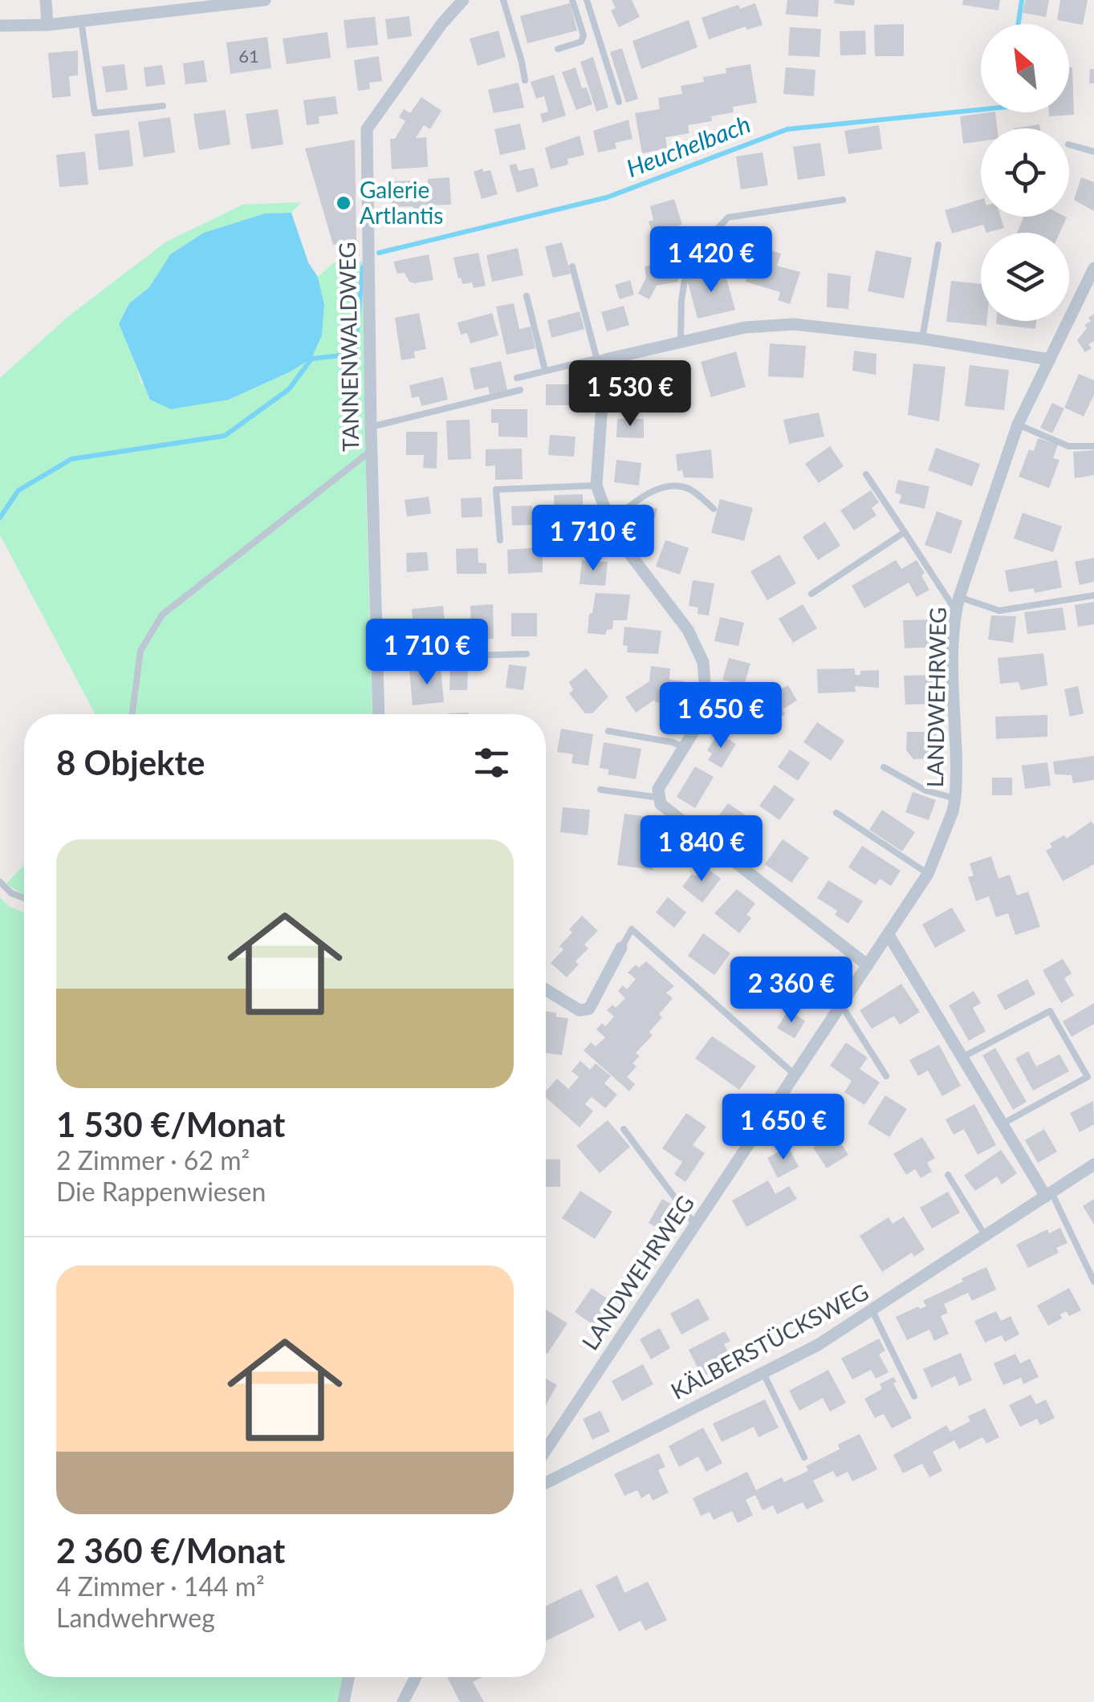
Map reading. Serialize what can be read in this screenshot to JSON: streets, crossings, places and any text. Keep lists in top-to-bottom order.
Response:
{
  "streets": {
    "street": ["TANNENWALDWEG", "LANDWEHRWEG", "KÄLBERSTÜCKSWEG"]
  },
  "water": ["Heuchelbach"],
  "places": ["Galerie Artlantis"],
  "house_numbers": ["61"],
  "north": "top left",
  "page": {
    "price": [
      "1 420 €",
      "1 530 €",
      "1 710 €",
      "1 710 €",
      "1 650 €",
      "1 840 €",
      "2 360 €",
      "1 650 €"
    ],
    "heading": "8 Objekte",
    "list": [
      {
        "name": "1 530 €/Monat",
        "note": "2 Zimmer · 62 m² · Die Rappenwiesen"
      },
      {
        "name": "2 360 €/Monat",
        "note": "4 Zimmer · 144 m² · Landwehrweg"
      }
    ]
  }
}
